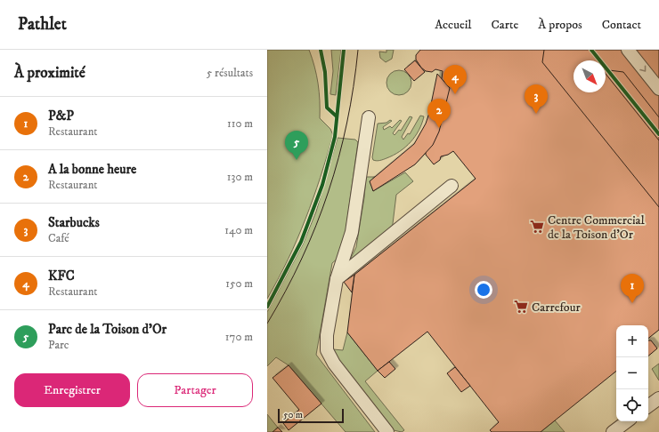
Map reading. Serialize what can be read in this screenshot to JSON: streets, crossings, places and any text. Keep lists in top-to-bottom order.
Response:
{
  "places": {
    "supermarket": ["Centre Commercial de la Toison d'Or", "Carrefour"]
  },
  "scale_bar": "50 m",
  "north": "bottom right",
  "page": {
    "header": "Pathlet",
    "nav": [
      "Accueil",
      "Carte",
      "À propos",
      "Contact"
    ],
    "heading": ["À proximité", "5 résultats"],
    "pins": [
      "4",
      "3",
      "2",
      "5",
      "1"
    ],
    "list": [
      {
        "mark": "1",
        "name": "P&P",
        "note": "Restaurant",
        "value": "110 m"
      },
      {
        "mark": "2",
        "name": "A la bonne heure",
        "note": "Restaurant",
        "value": "130 m"
      },
      {
        "mark": "3",
        "name": "Starbucks",
        "note": "Café",
        "value": "140 m"
      },
      {
        "mark": "4",
        "name": "KFC",
        "note": "Restaurant",
        "value": "150 m"
      },
      {
        "mark": "5",
        "name": "Parc de la Toison d'Or",
        "note": "Parc",
        "value": "170 m"
      }
    ],
    "map_buttons": ["+", "−"],
    "buttons": ["Enregistrer", "Partager"],
    "scale": "50 m"
  }
}
